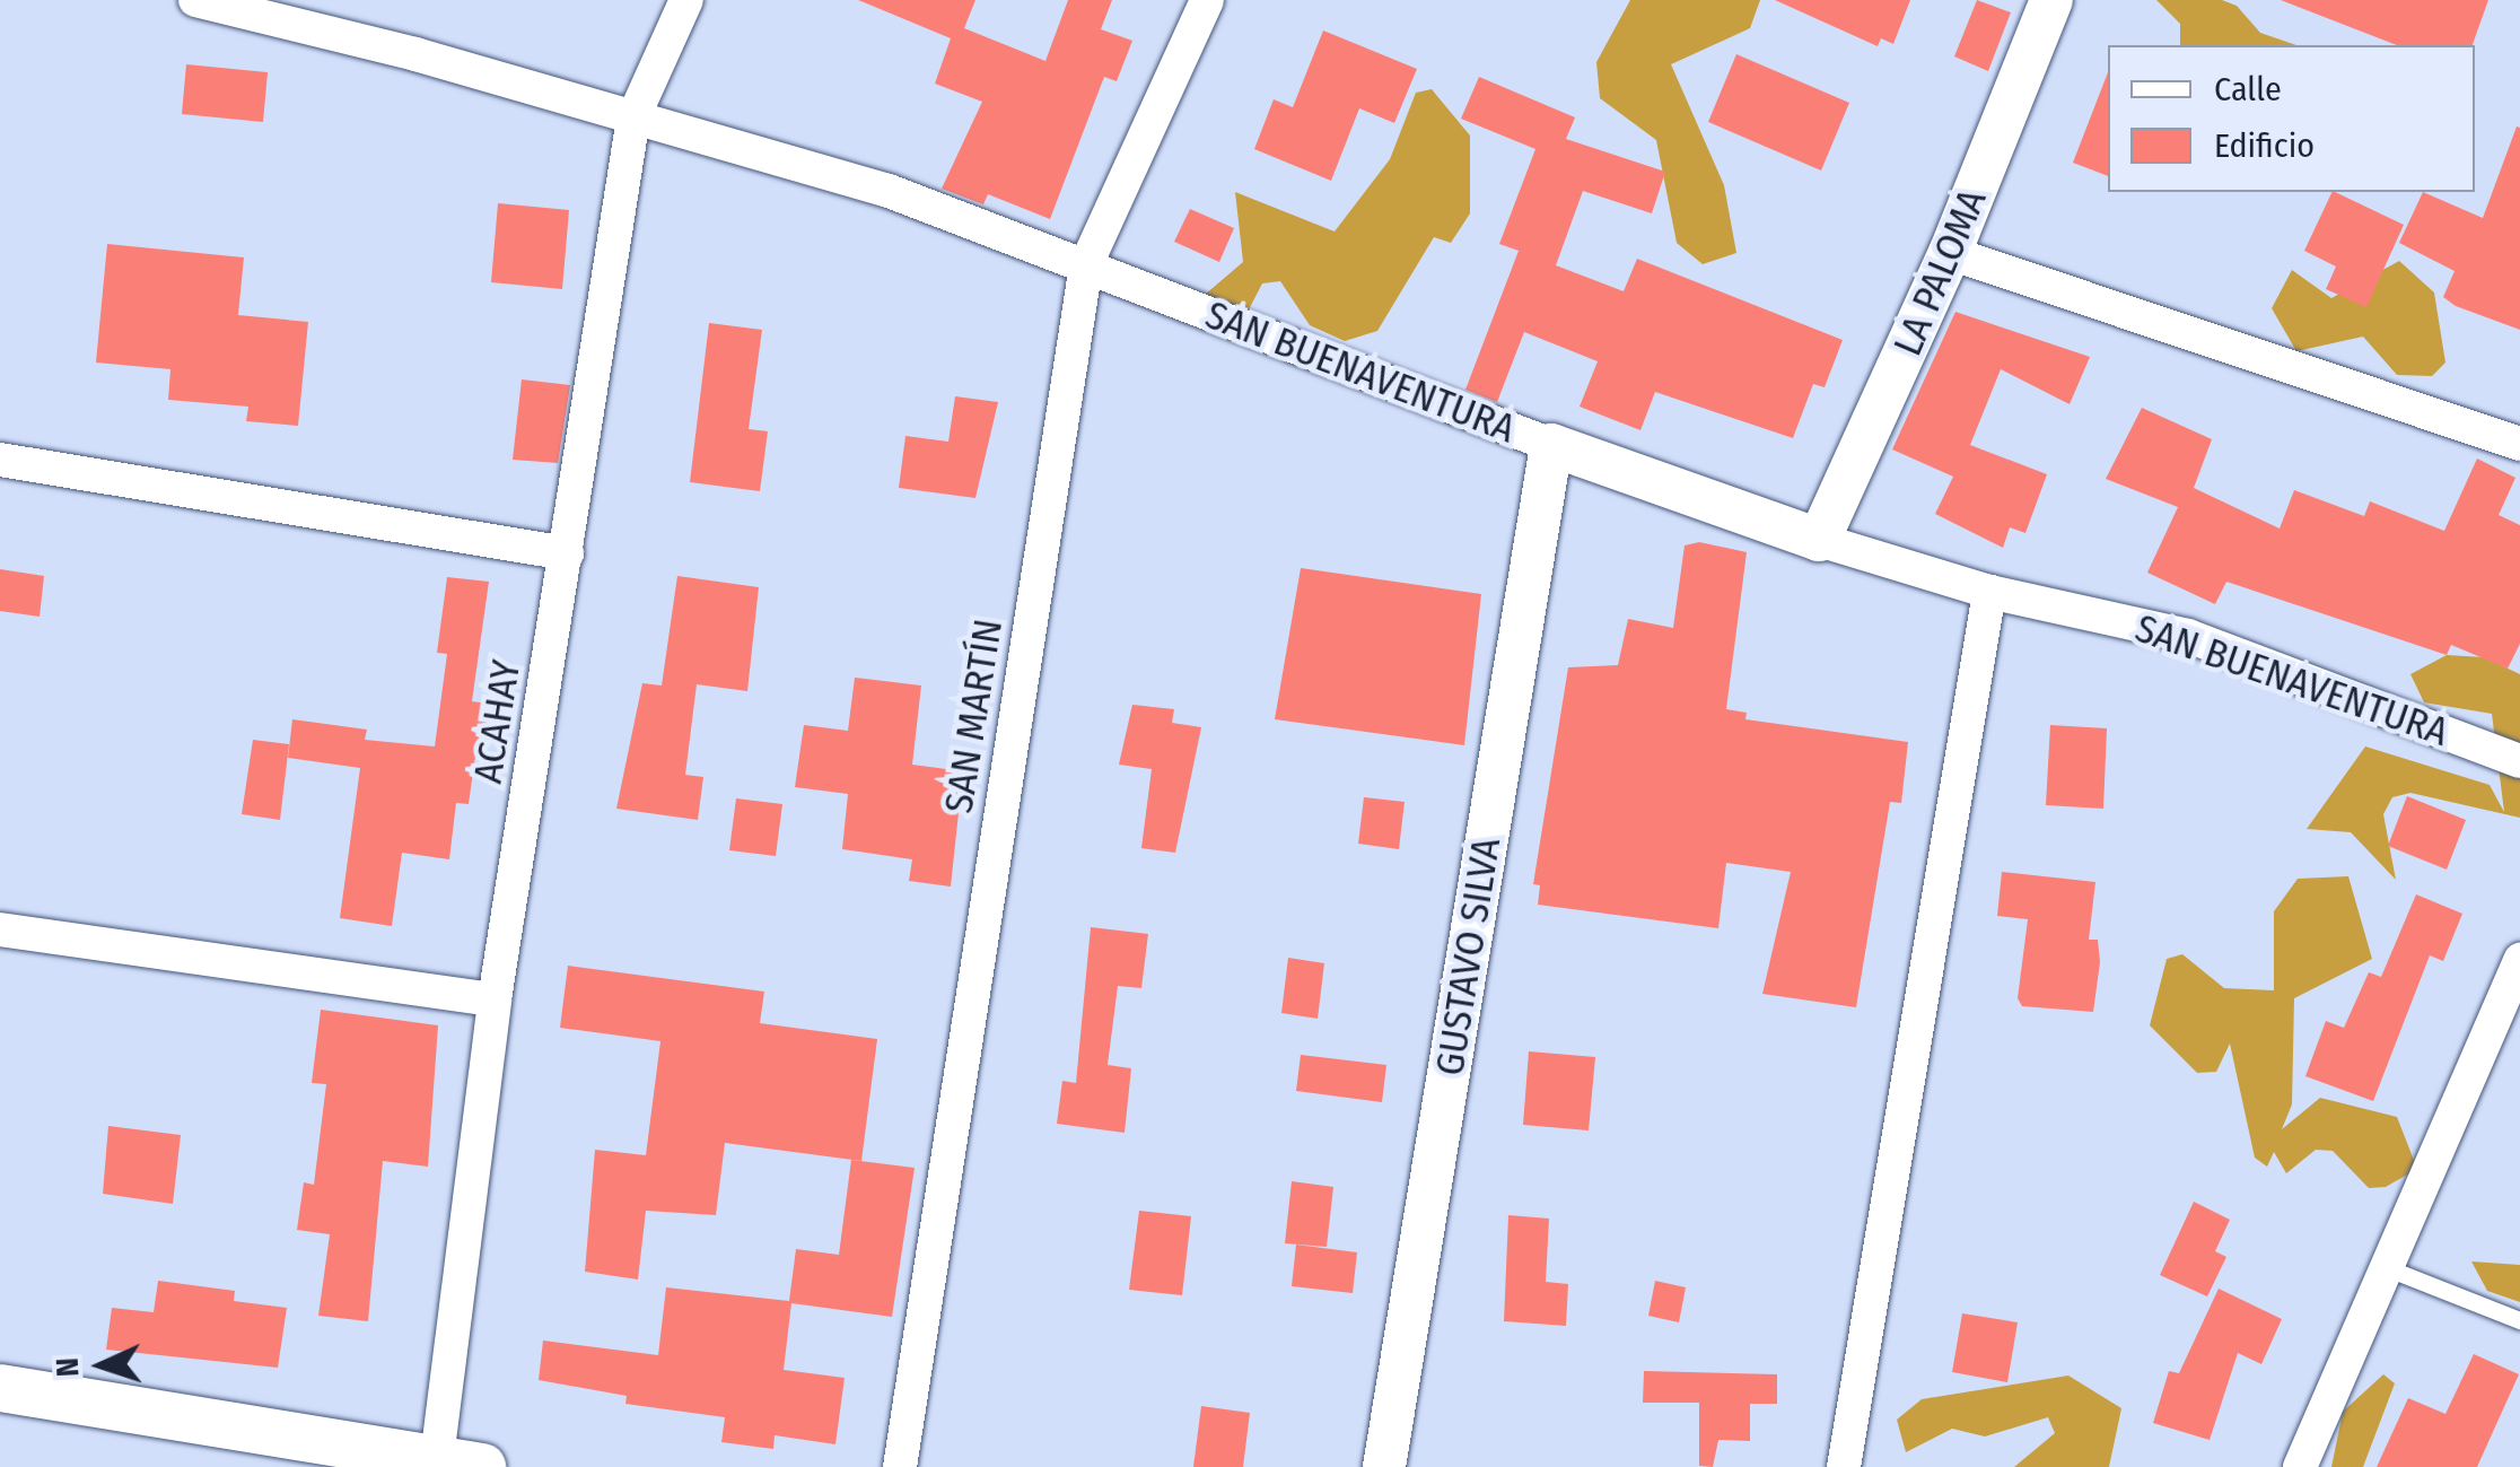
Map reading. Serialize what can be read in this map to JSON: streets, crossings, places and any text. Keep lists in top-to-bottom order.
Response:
{
  "streets": {
    "street": [
      "LA PALOMA",
      "SAN BUENAVENTURA",
      "SAN MARTÍN",
      "ACAHAY",
      "GUSTAVO SILVA"
    ]
  },
  "crossings": [
    ["LA PALOMA", "SAN BUENAVENTURA"],
    ["SAN BUENAVENTURA", "SAN MARTÍN"],
    ["SAN BUENAVENTURA", "ACAHAY"],
    ["SAN BUENAVENTURA", "GUSTAVO SILVA"]
  ],
  "legend": ["Calle", "Edificio"],
  "north": "left"
}
